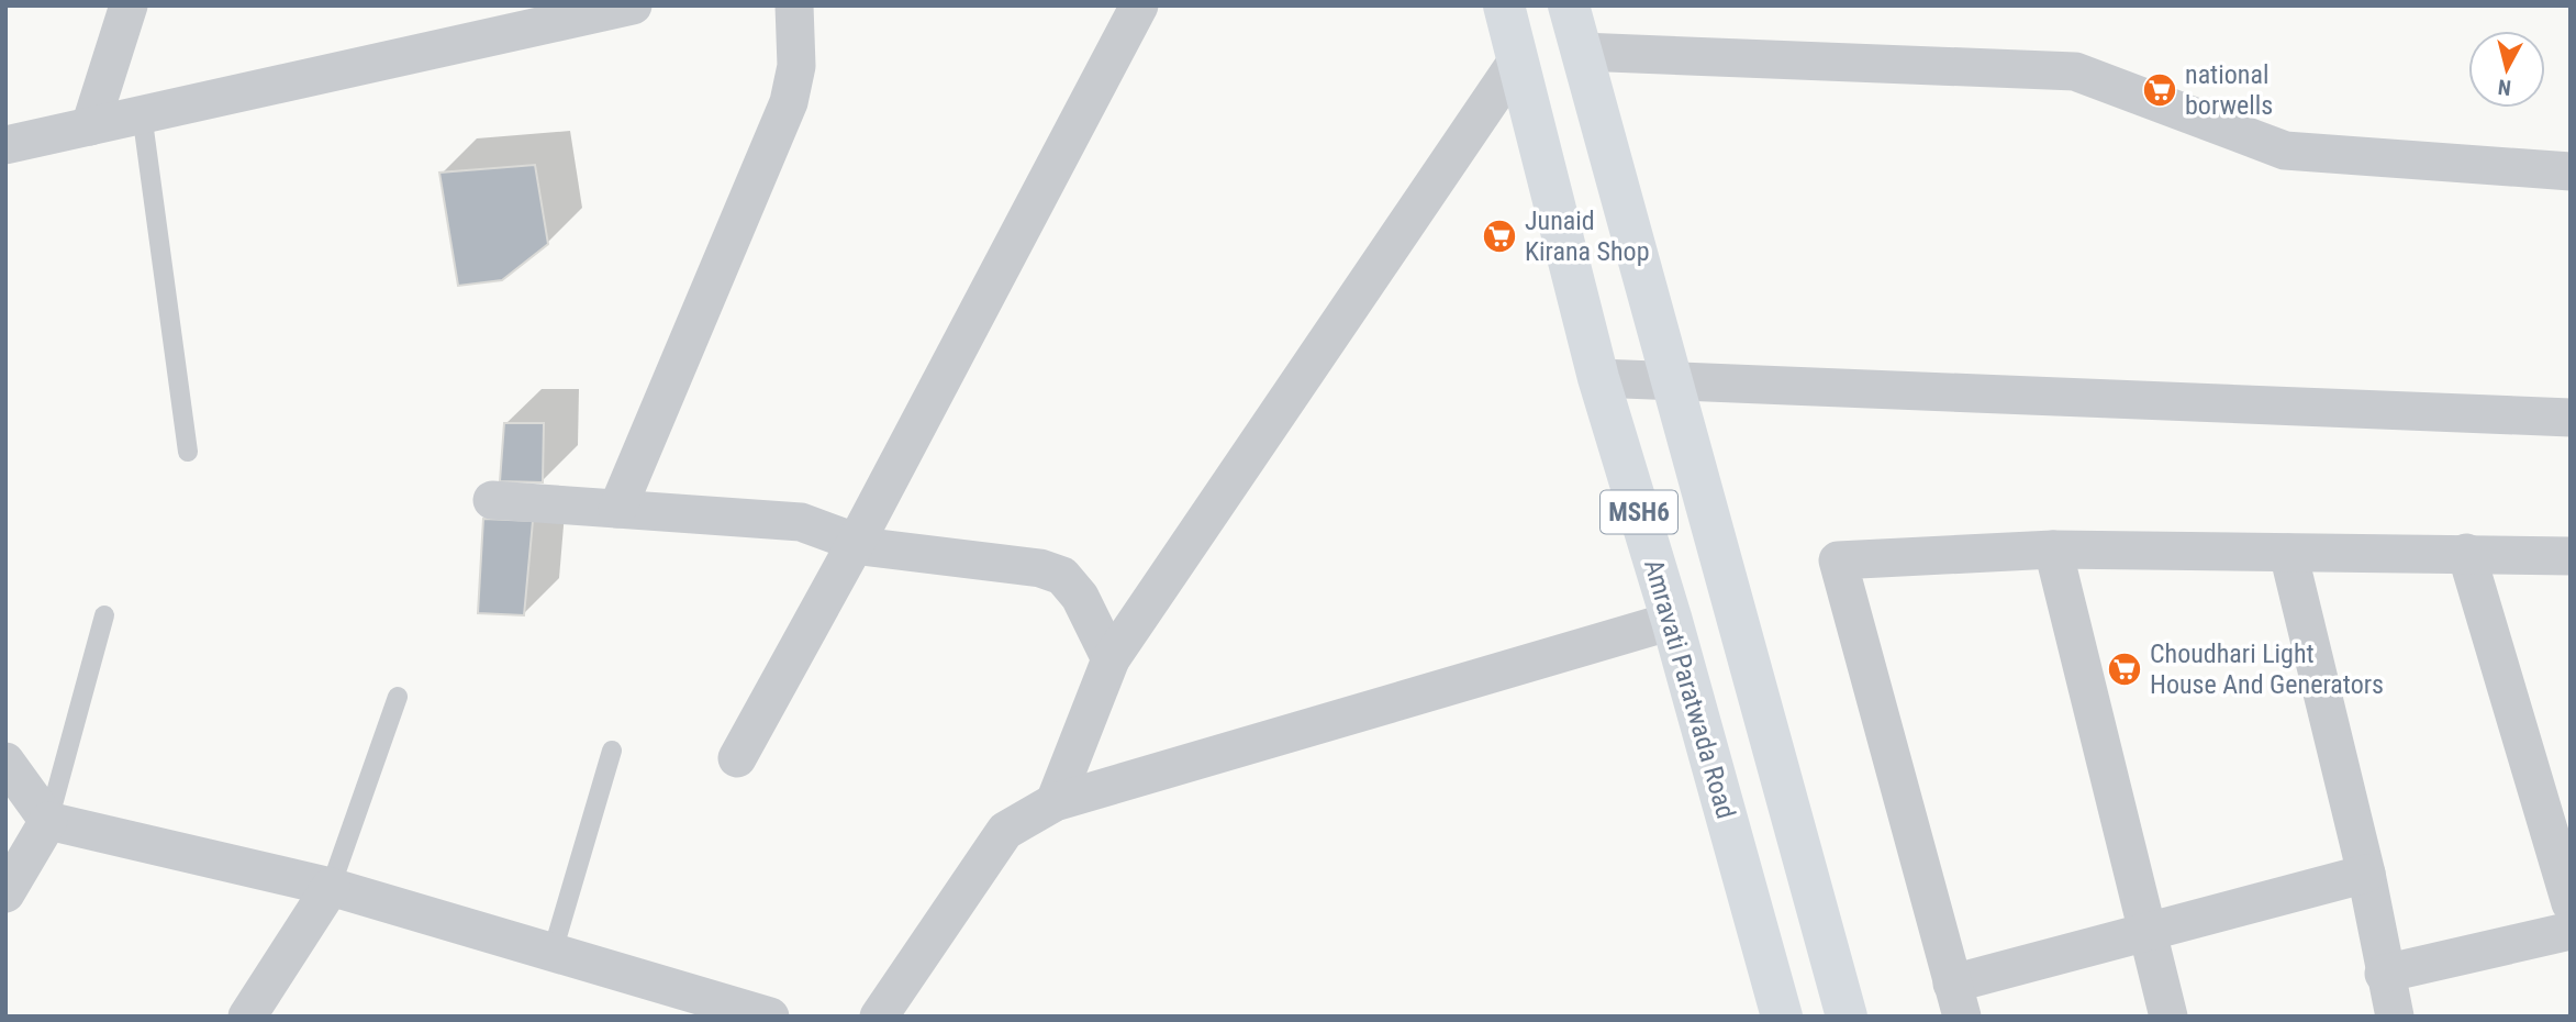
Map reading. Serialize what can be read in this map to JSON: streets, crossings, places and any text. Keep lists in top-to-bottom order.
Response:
{
  "streets": {
    "main road": ["MSH6", "Amravati Paratwada Road"]
  },
  "places": {
    "supermarket": ["national borwells", "Junaid Kirana Shop", "Choudhari Light House And Generators"]
  },
  "north": "bottom"
}
